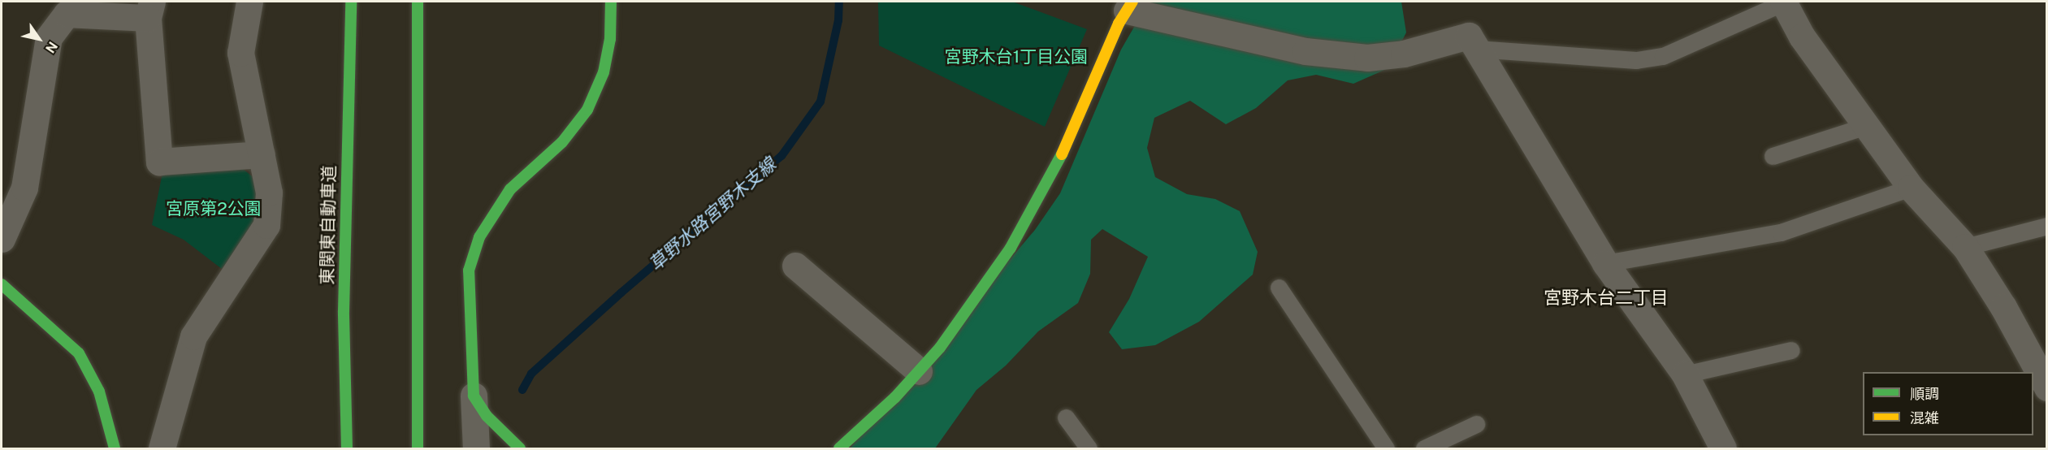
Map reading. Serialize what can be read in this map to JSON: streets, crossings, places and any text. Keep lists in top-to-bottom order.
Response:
{
  "streets": {
    "main road": ["東関東自動車道"]
  },
  "districts": ["宮野木台二丁目"],
  "water": ["草野水路宮野木支線"],
  "parks": ["宮野木台1丁目公園", "宮原第2公園"],
  "legend": ["順調", "混雑"],
  "north": "bottom right"
}
